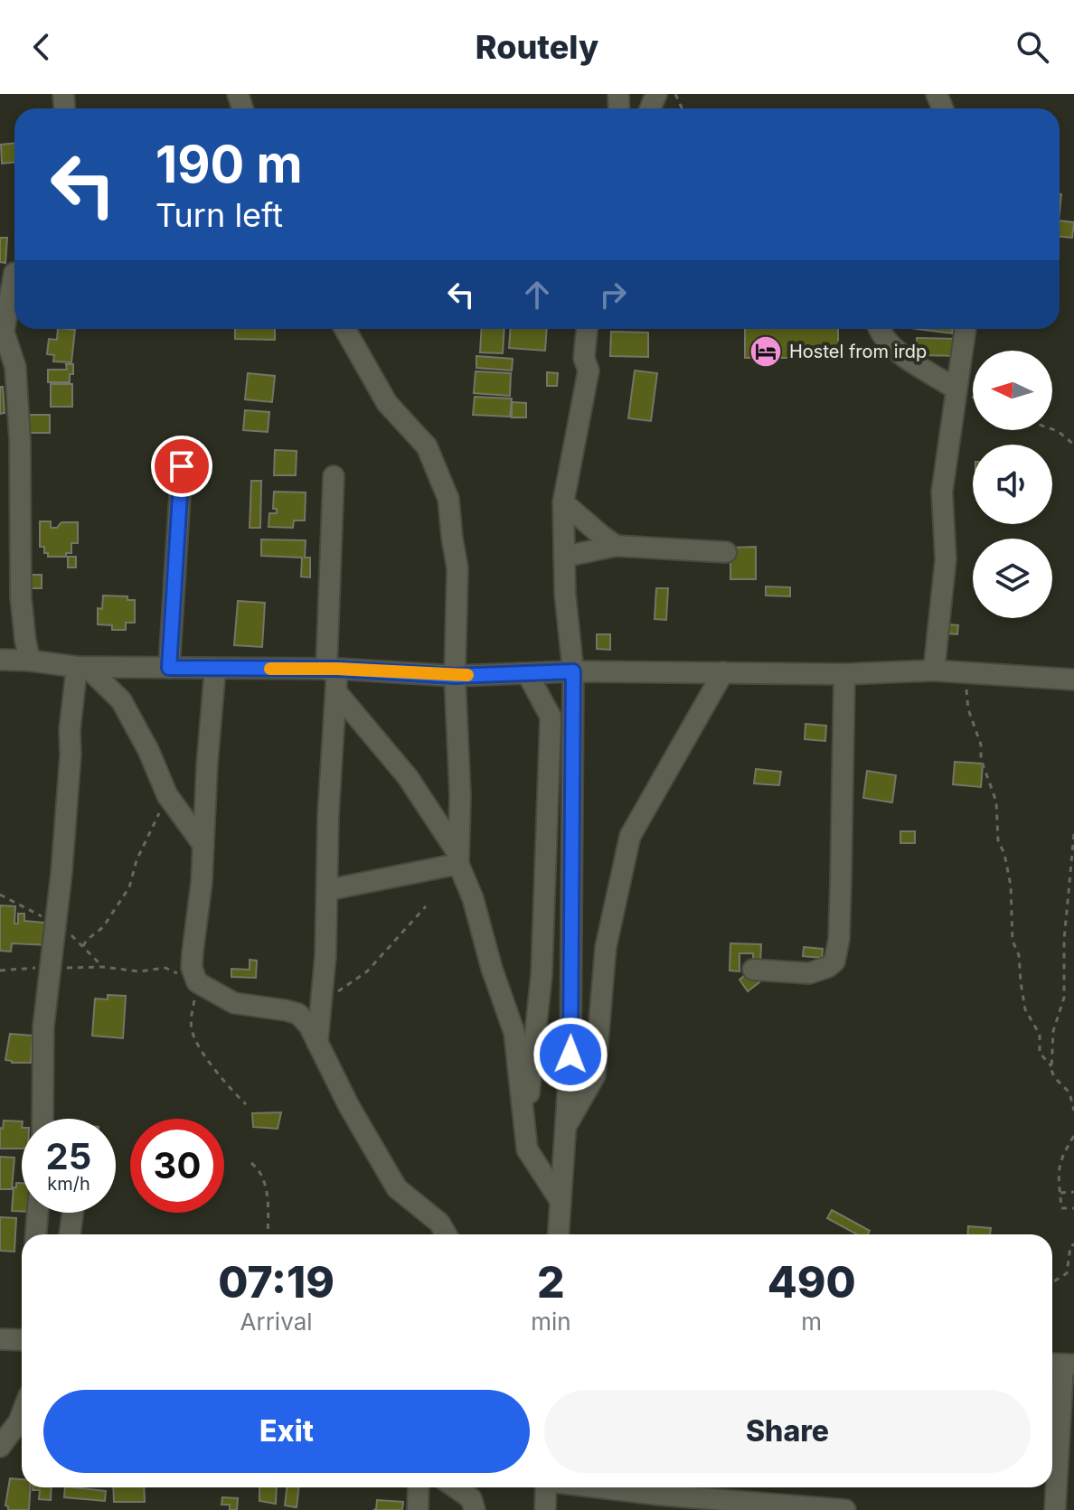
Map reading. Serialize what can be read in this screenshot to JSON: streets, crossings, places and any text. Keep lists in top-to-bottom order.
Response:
{
  "places": {
    "hotel": ["Hostel from irdp"]
  },
  "north": "left",
  "page": {
    "header": "Routely",
    "turn": ["190 m", "Turn left"],
    "speed": "25 km/h",
    "limit": "30",
    "eta": [
      "07:19",
      "Arrival",
      "2",
      "min",
      "490",
      "m"
    ],
    "buttons": ["Exit", "Share"]
  }
}
